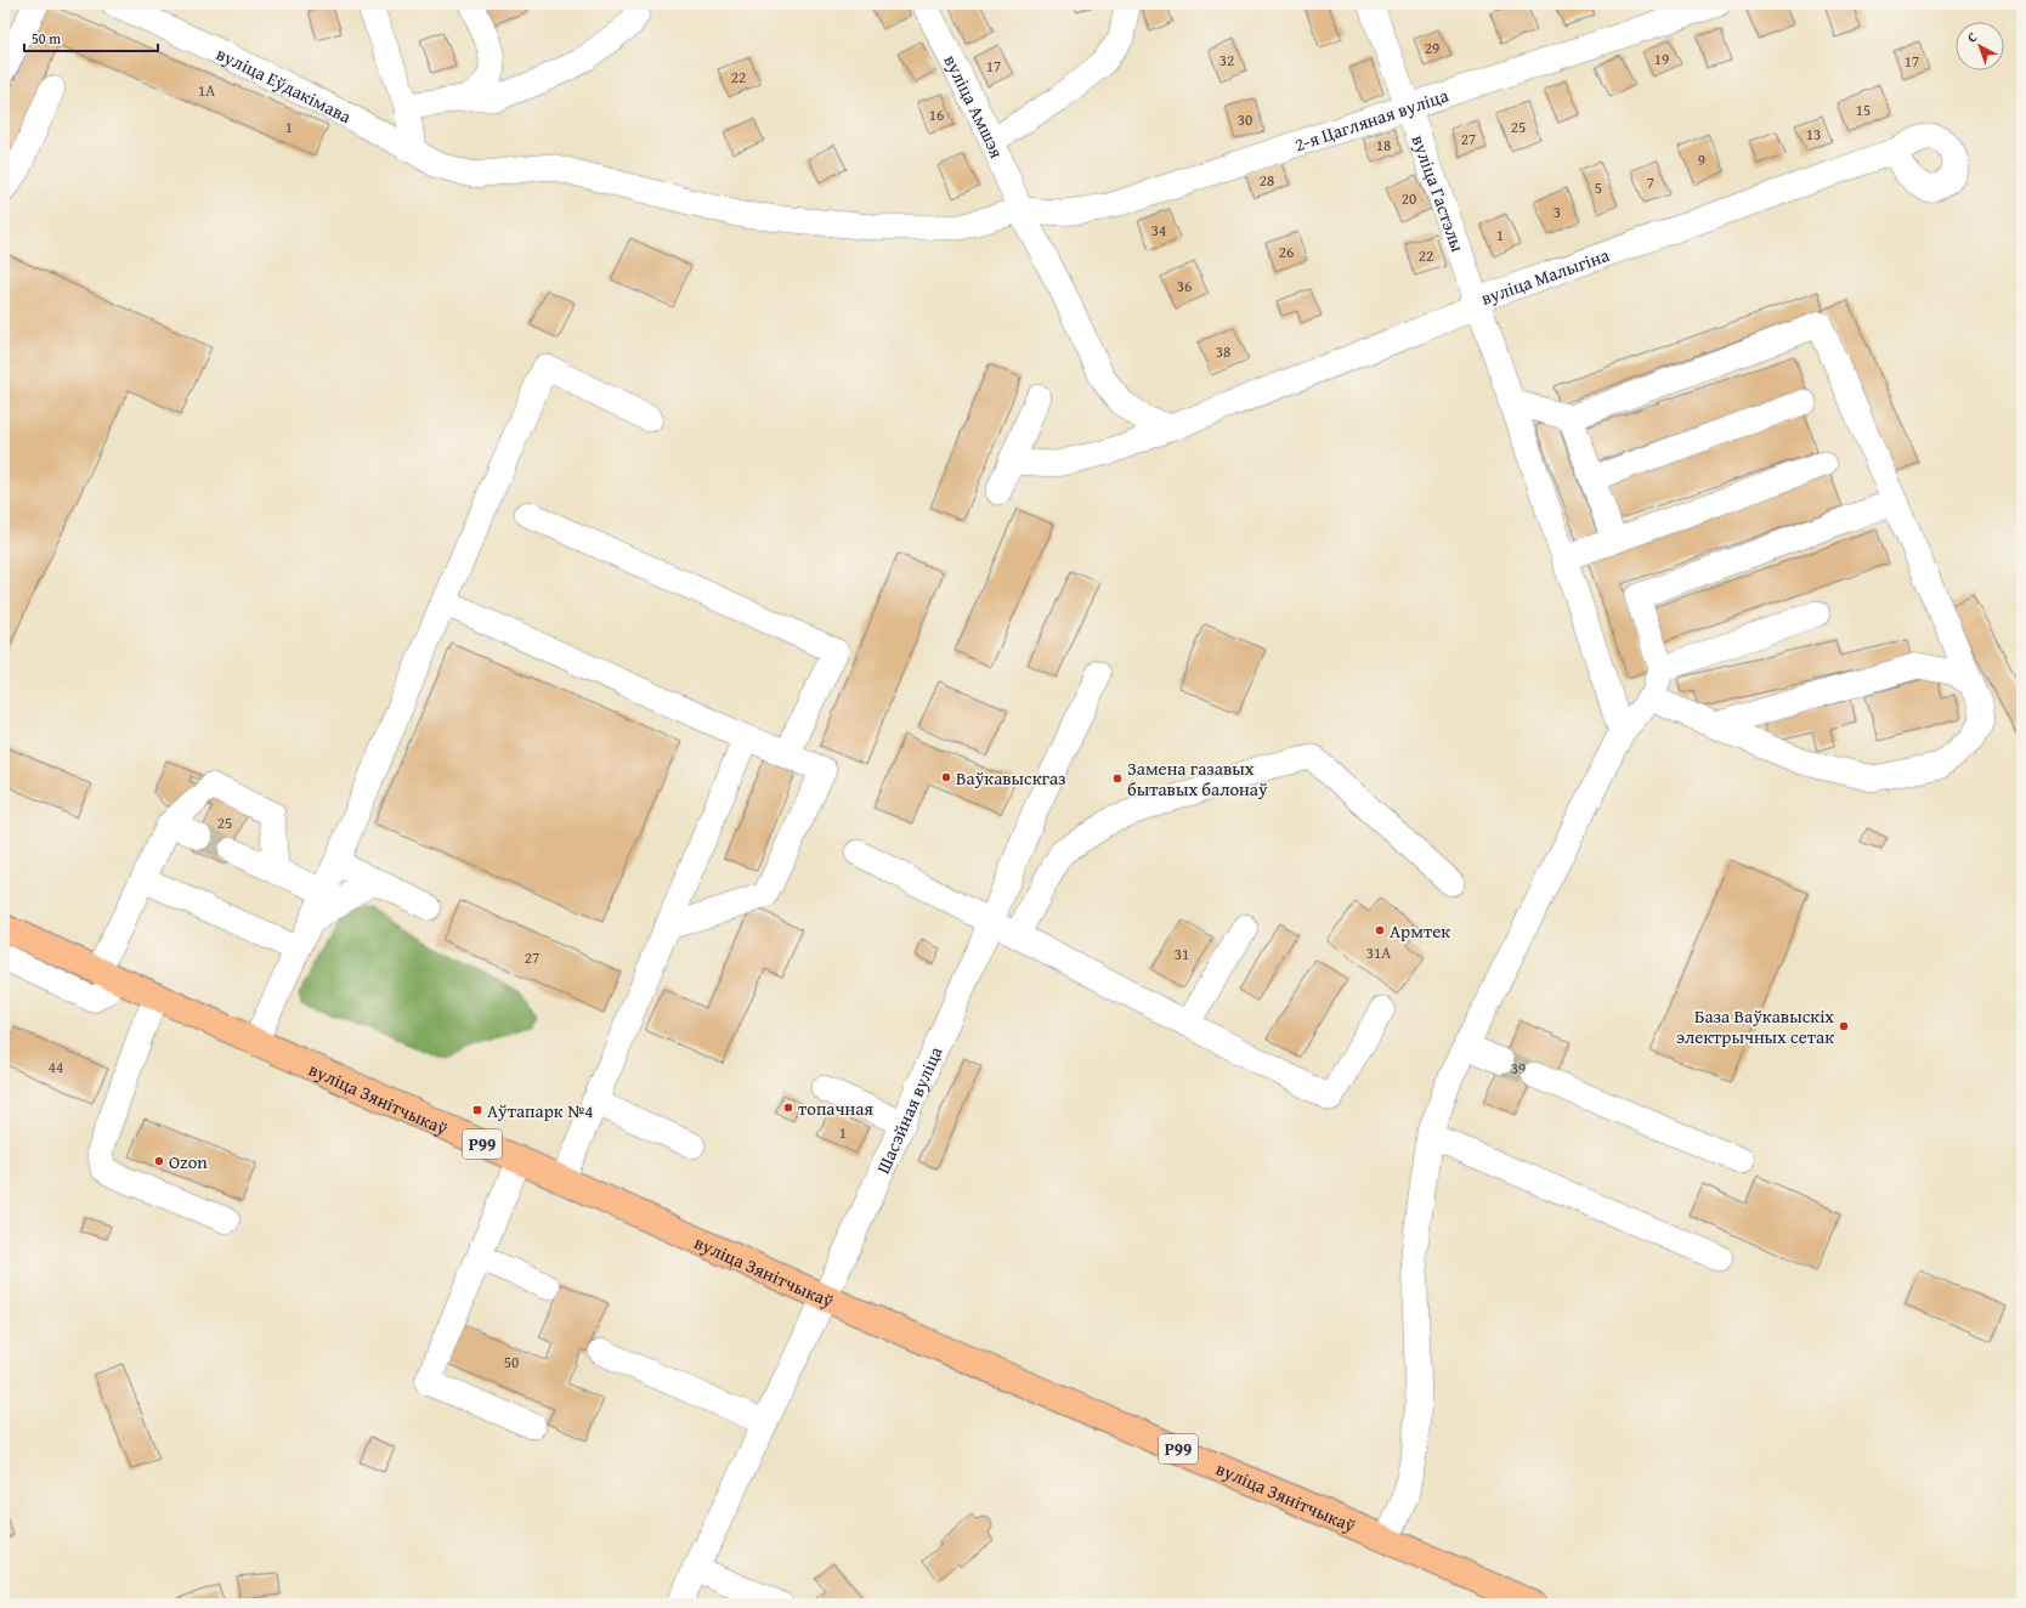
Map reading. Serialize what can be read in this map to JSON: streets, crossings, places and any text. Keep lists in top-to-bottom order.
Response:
{
  "streets": {
    "main road": ["вуліца Зянітчыкаў", "Р99"],
    "street": [
      "вуліца Еўдакімава",
      "вуліца Амшэя",
      "2-я Цагляная вуліца",
      "вуліца Гастэлы",
      "вуліца Малыгіна",
      "Шасэйная вуліца"
    ]
  },
  "crossings": [
    ["вуліца Еўдакімава", "вуліца Амшэя"],
    ["вуліца Еўдакімава", "2-я Цагляная вуліца"],
    ["вуліца Амшэя", "2-я Цагляная вуліца"],
    ["вуліца Амшэя", "вуліца Малыгіна"],
    ["2-я Цагляная вуліца", "вуліца Гастэлы"],
    ["вуліца Гастэлы", "вуліца Малыгіна"],
    ["вуліца Зянітчыкаў", "Шасэйная вуліца"]
  ],
  "places": {
    "other": [
      "Ваўкавыскгаз",
      "Замена газавых бытавых балонаў",
      "Армтек",
      "База Ваўкавыскіх электрычных сетак",
      "топачная",
      "Ozon"
    ],
    "transit": ["Аўтапарк №4"]
  },
  "house_numbers": [
    "29",
    "19",
    "32",
    "17",
    "17",
    "22",
    "1А",
    "15",
    "16",
    "30",
    "1",
    "25",
    "13",
    "27",
    "18",
    "9",
    "28",
    "7",
    "5",
    "20",
    "3",
    "34",
    "1",
    "26",
    "22",
    "36",
    "38",
    "25",
    "31А",
    "31",
    "27",
    "44",
    "39",
    "1",
    "50"
  ],
  "scale_bar": "50 m",
  "north": "top left"
}
